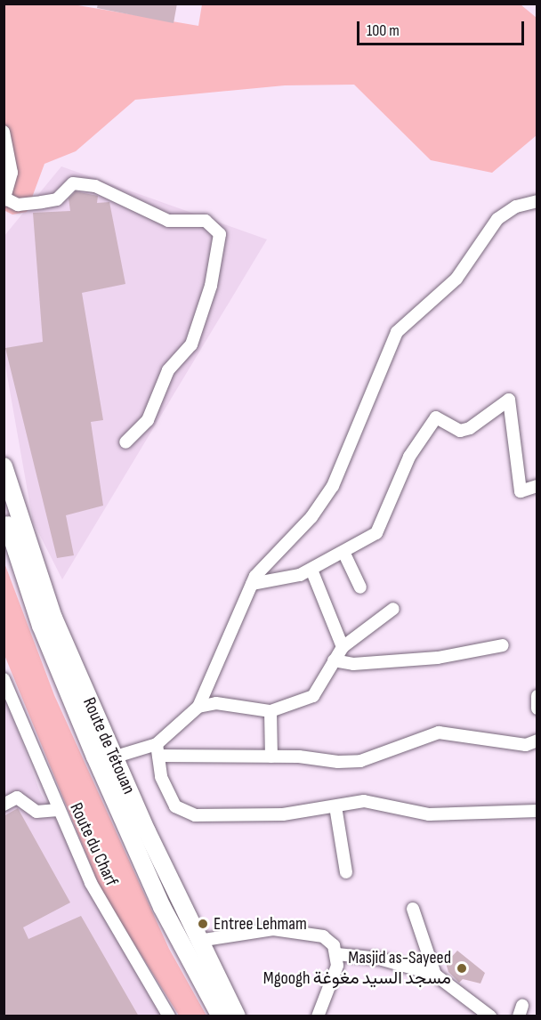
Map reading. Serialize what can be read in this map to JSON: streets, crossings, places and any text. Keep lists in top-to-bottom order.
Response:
{
  "streets": {
    "highway": ["Route de Tétouan"],
    "street": ["Route du Charf"]
  },
  "places": ["Entree Lehmam", "Masjid as-Sayeed Mgoogh مسجد السيد مغوغة"],
  "scale_bar": "100 m"
}
